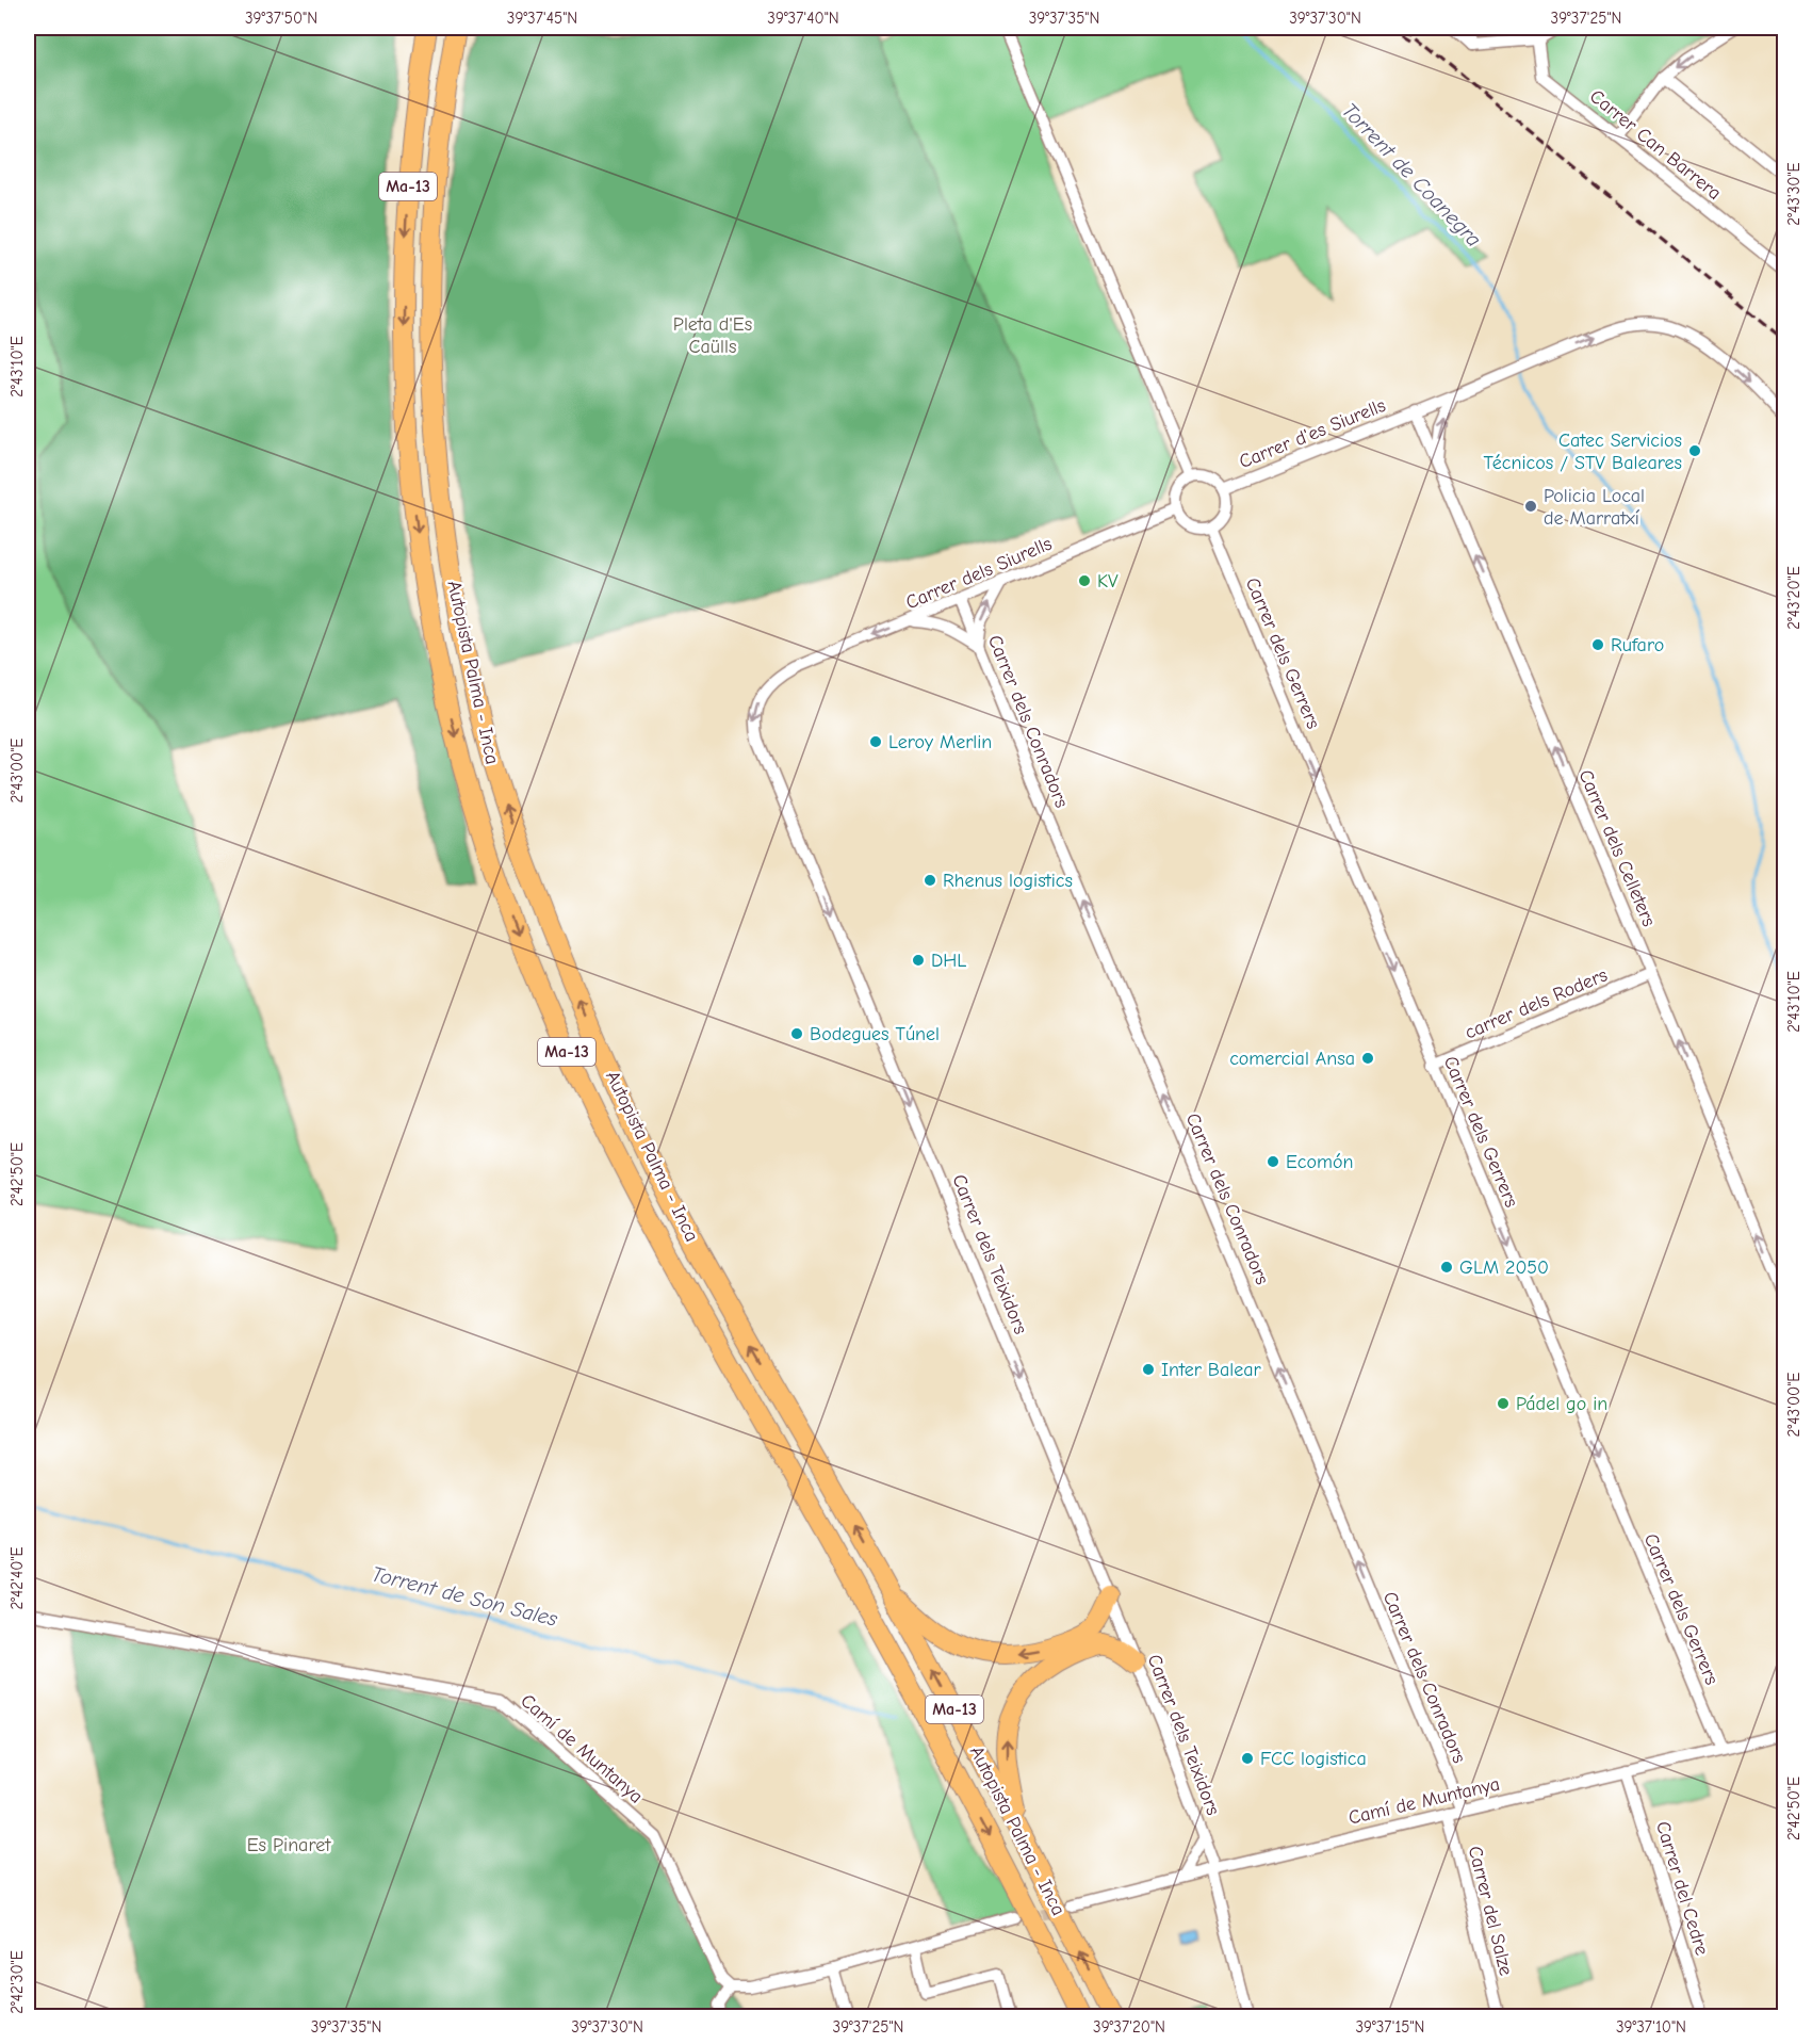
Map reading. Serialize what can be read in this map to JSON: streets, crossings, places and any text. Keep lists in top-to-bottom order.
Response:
{
  "streets": {
    "highway": ["Ma-13", "Autopista Palma - Inca"],
    "street": [
      "Carrer Can Barrera",
      "Carrer d'es Siurells",
      "Carrer dels Siurells",
      "Carrer dels Gerrers",
      "Carrer dels Conradors",
      "Carrer dels Celleters",
      "carrer dels Roders",
      "Carrer dels Teixidors",
      "Camí de Muntanya",
      "Carrer del Cedre",
      "Carrer del Salze"
    ]
  },
  "crossings": [
    ["Carrer d'es Siurells", "Carrer dels Siurells"],
    ["Carrer d'es Siurells", "Carrer dels Gerrers"],
    ["Carrer d'es Siurells", "Carrer dels Celleters"],
    ["Carrer dels Siurells", "Carrer dels Gerrers"],
    ["Carrer dels Siurells", "Carrer dels Conradors"],
    ["Carrer dels Siurells", "Carrer dels Teixidors"],
    ["Carrer dels Gerrers", "carrer dels Roders"],
    ["Carrer dels Gerrers", "Camí de Muntanya"],
    ["Carrer dels Conradors", "Camí de Muntanya"],
    ["Carrer dels Celleters", "carrer dels Roders"],
    ["Carrer dels Teixidors", "Camí de Muntanya"],
    ["Camí de Muntanya", "Carrer del Cedre"],
    ["Camí de Muntanya", "Carrer del Salze"]
  ],
  "one_way": [
    "Carrer d'es Siurells",
    "Carrer dels Gerrers",
    "Carrer dels Conradors",
    "Carrer dels Celleters",
    "Carrer dels Teixidors"
  ],
  "water": ["Torrent de Coanegra", "Torrent de Son Sales"],
  "parks": ["Pleta d'Es Caülls", "Es Pinaret"],
  "places": [
    "Catec Servicios Técnicos / STV Baleares",
    "Policia Local de Marratxí",
    "KV",
    "Rufaro",
    "Leroy Merlin",
    "Rhenus logistics",
    "DHL",
    "Bodegues Túnel",
    "comercial Ansa",
    "Ecomón",
    "GLM 2050",
    "Inter Balear",
    "Pádel go in",
    "FCC logistica"
  ],
  "coordinates": [
    "39°37'50\"N",
    "39°37'45\"N",
    "39°37'40\"N",
    "39°37'35\"N",
    "39°37'30\"N",
    "39°37'25\"N",
    "2°43'30\"E",
    "2°43'10\"E",
    "2°43'20\"E",
    "2°43'00\"E",
    "2°42'50\"E",
    "2°42'40\"E",
    "2°42'30\"E",
    "39°37'20\"N",
    "39°37'15\"N",
    "39°37'10\"N"
  ]
}
